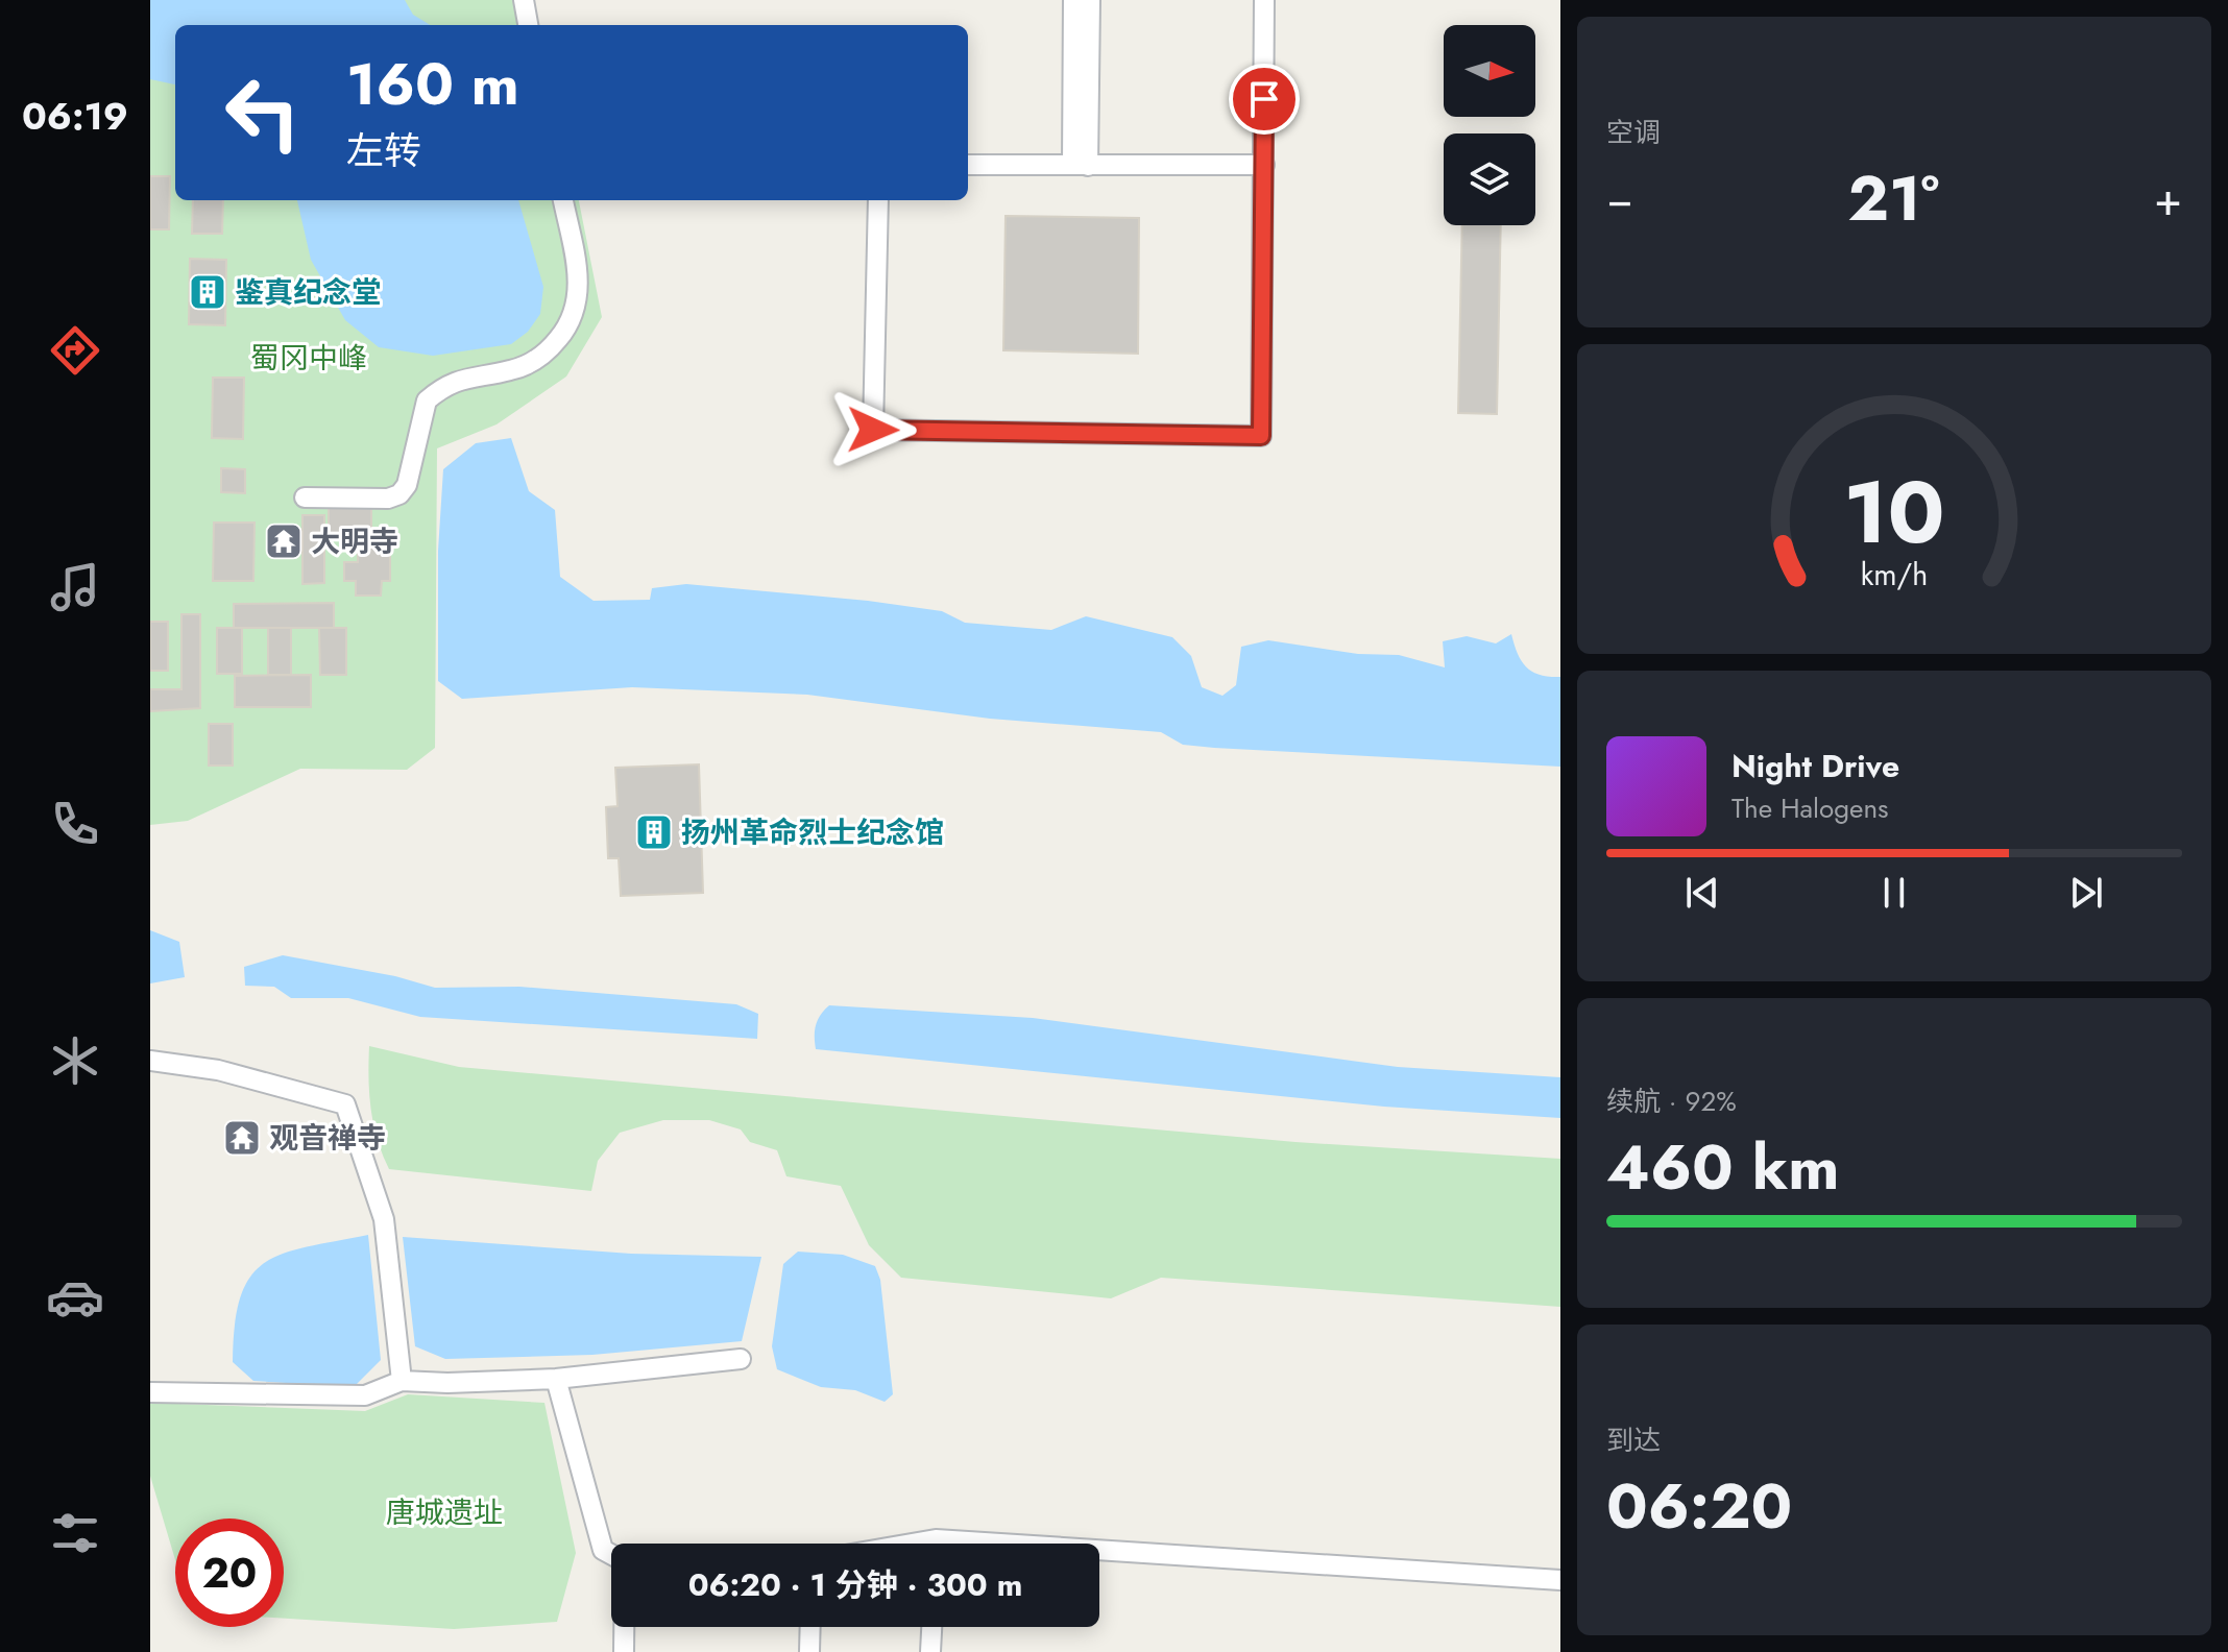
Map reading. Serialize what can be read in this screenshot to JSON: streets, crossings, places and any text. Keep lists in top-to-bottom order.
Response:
{
  "parks": ["蜀冈中峰", "唐城遗址"],
  "places": {
    "building": ["鉴真纪念堂", "扬州革命烈士纪念馆"],
    "temple": ["大明寺", "观音禅寺"]
  },
  "north": "right",
  "page": {
    "tabs": "06:19",
    "tile": [
      "空调",
      ["续航 · 92%", "460 km"],
      ["到达", "06:20"]
    ],
    "turn": ["160 m", "左转"],
    "heat": ["−", "21°", "+"],
    "song": ["Night Drive", "The Halogens"],
    "limit": "20",
    "trip": "06:20 · 1 分钟 · 300 m",
    "gauge": ["10", "km/h"]
  }
}
